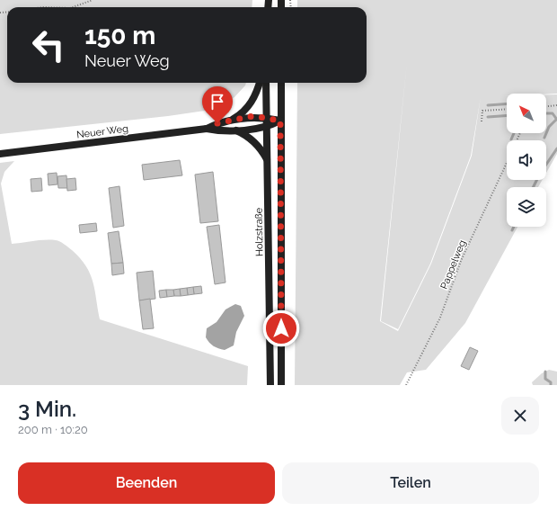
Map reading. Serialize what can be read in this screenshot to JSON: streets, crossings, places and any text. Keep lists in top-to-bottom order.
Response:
{
  "streets": {
    "main road": ["Neuer Weg", "Holzstraße"],
    "path": ["Pappelweg"]
  },
  "crossings": [
    ["Neuer Weg", "Holzstraße"]
  ],
  "north": "top left",
  "page": {
    "turn": ["150 m", "Neuer Weg"],
    "heading": ["3 Min.", "200 m · 10:20"],
    "buttons": ["Beenden", "Teilen"]
  }
}
